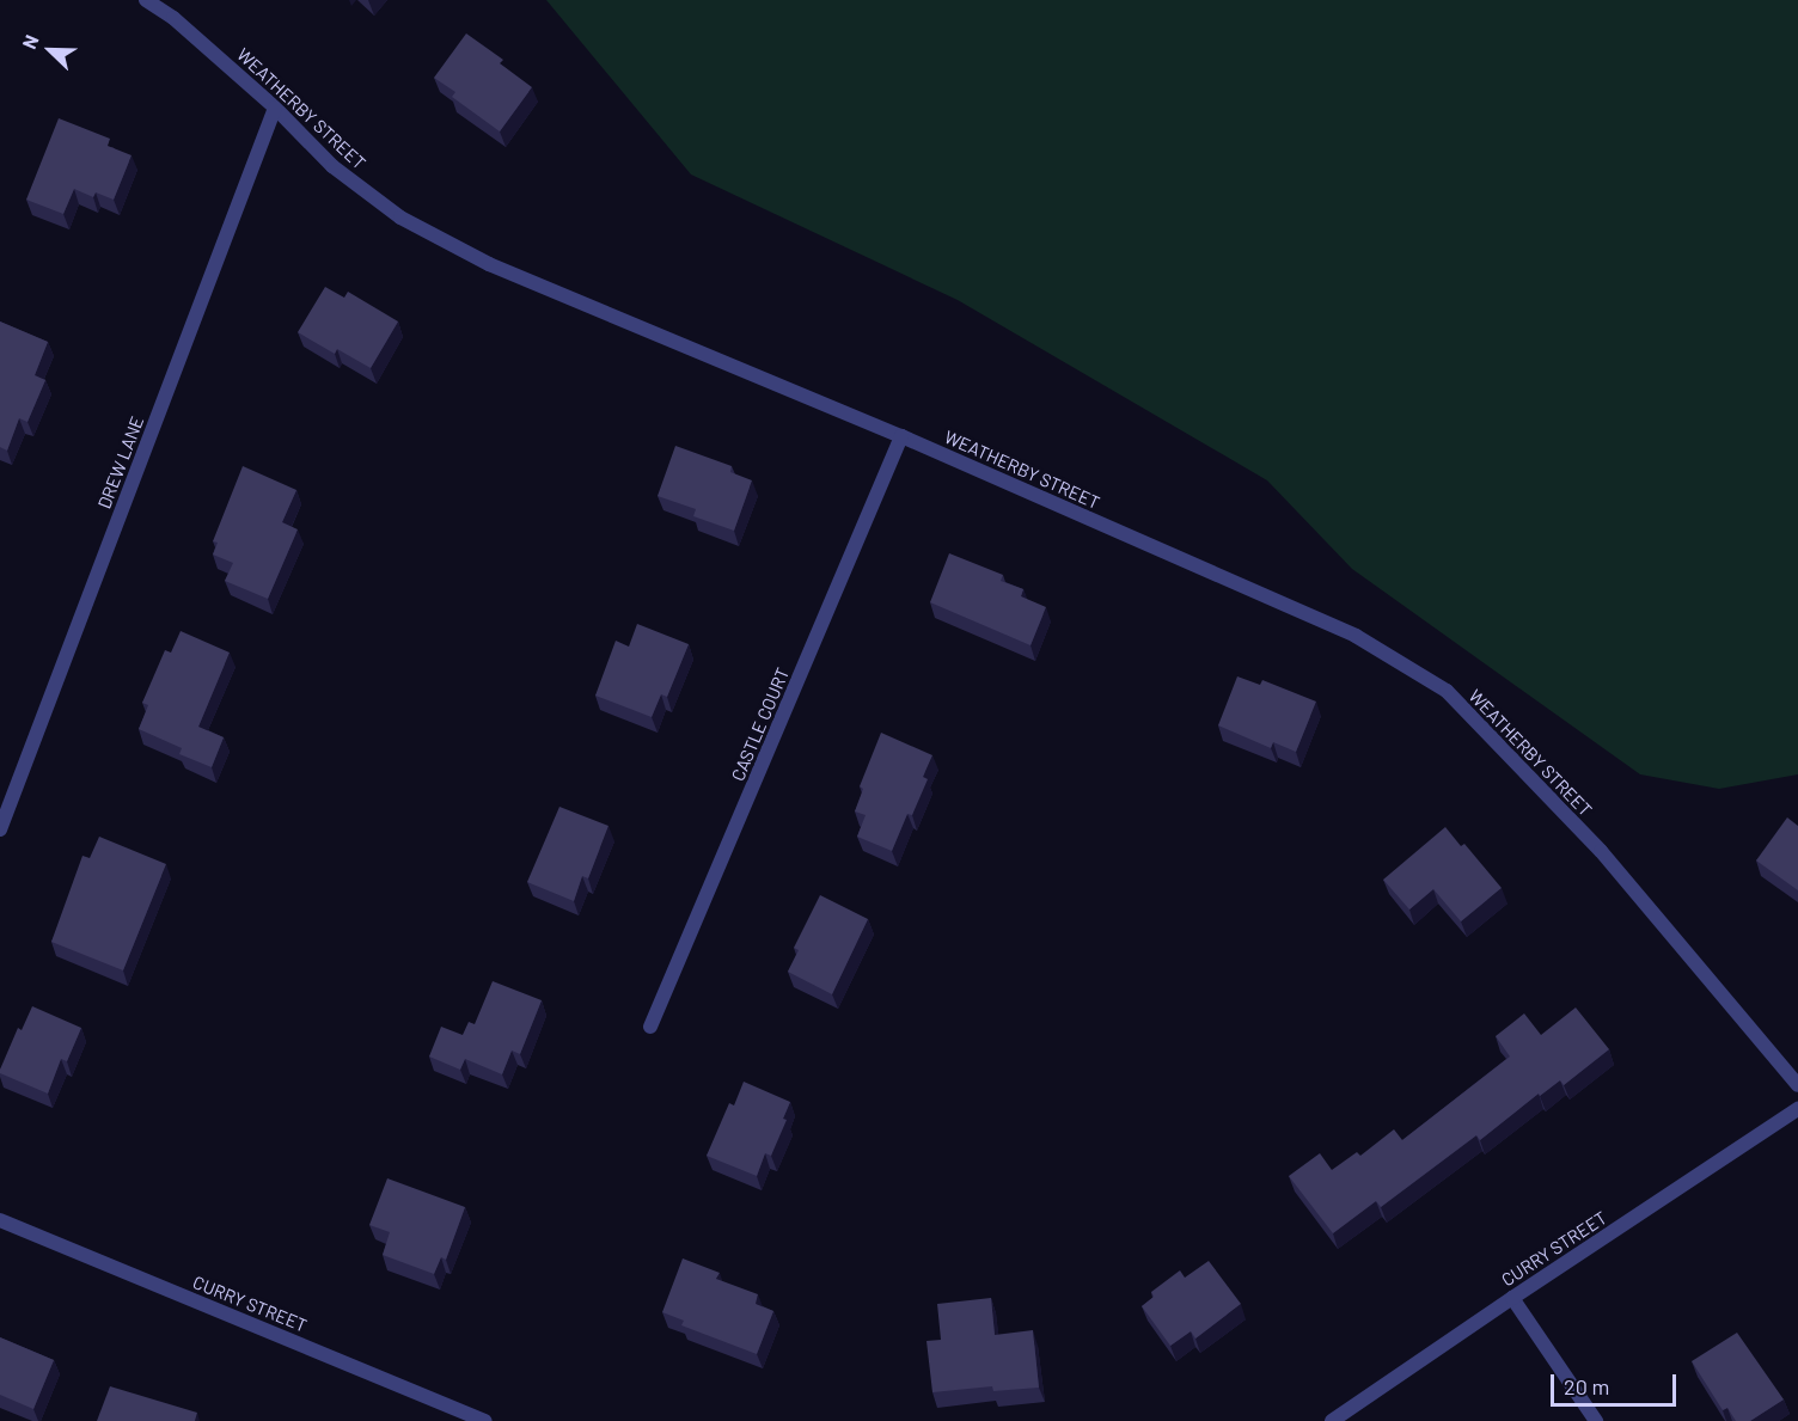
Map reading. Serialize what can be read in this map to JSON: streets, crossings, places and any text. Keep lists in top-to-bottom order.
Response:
{
  "streets": {
    "street": [
      "WEATHERBY STREET",
      "DREW LANE",
      "CASTLE COURT",
      "CURRY STREET"
    ]
  },
  "crossings": [
    ["WEATHERBY STREET", "DREW LANE"],
    ["WEATHERBY STREET", "CASTLE COURT"]
  ],
  "scale_bar": "20 m",
  "north": "top left"
}
